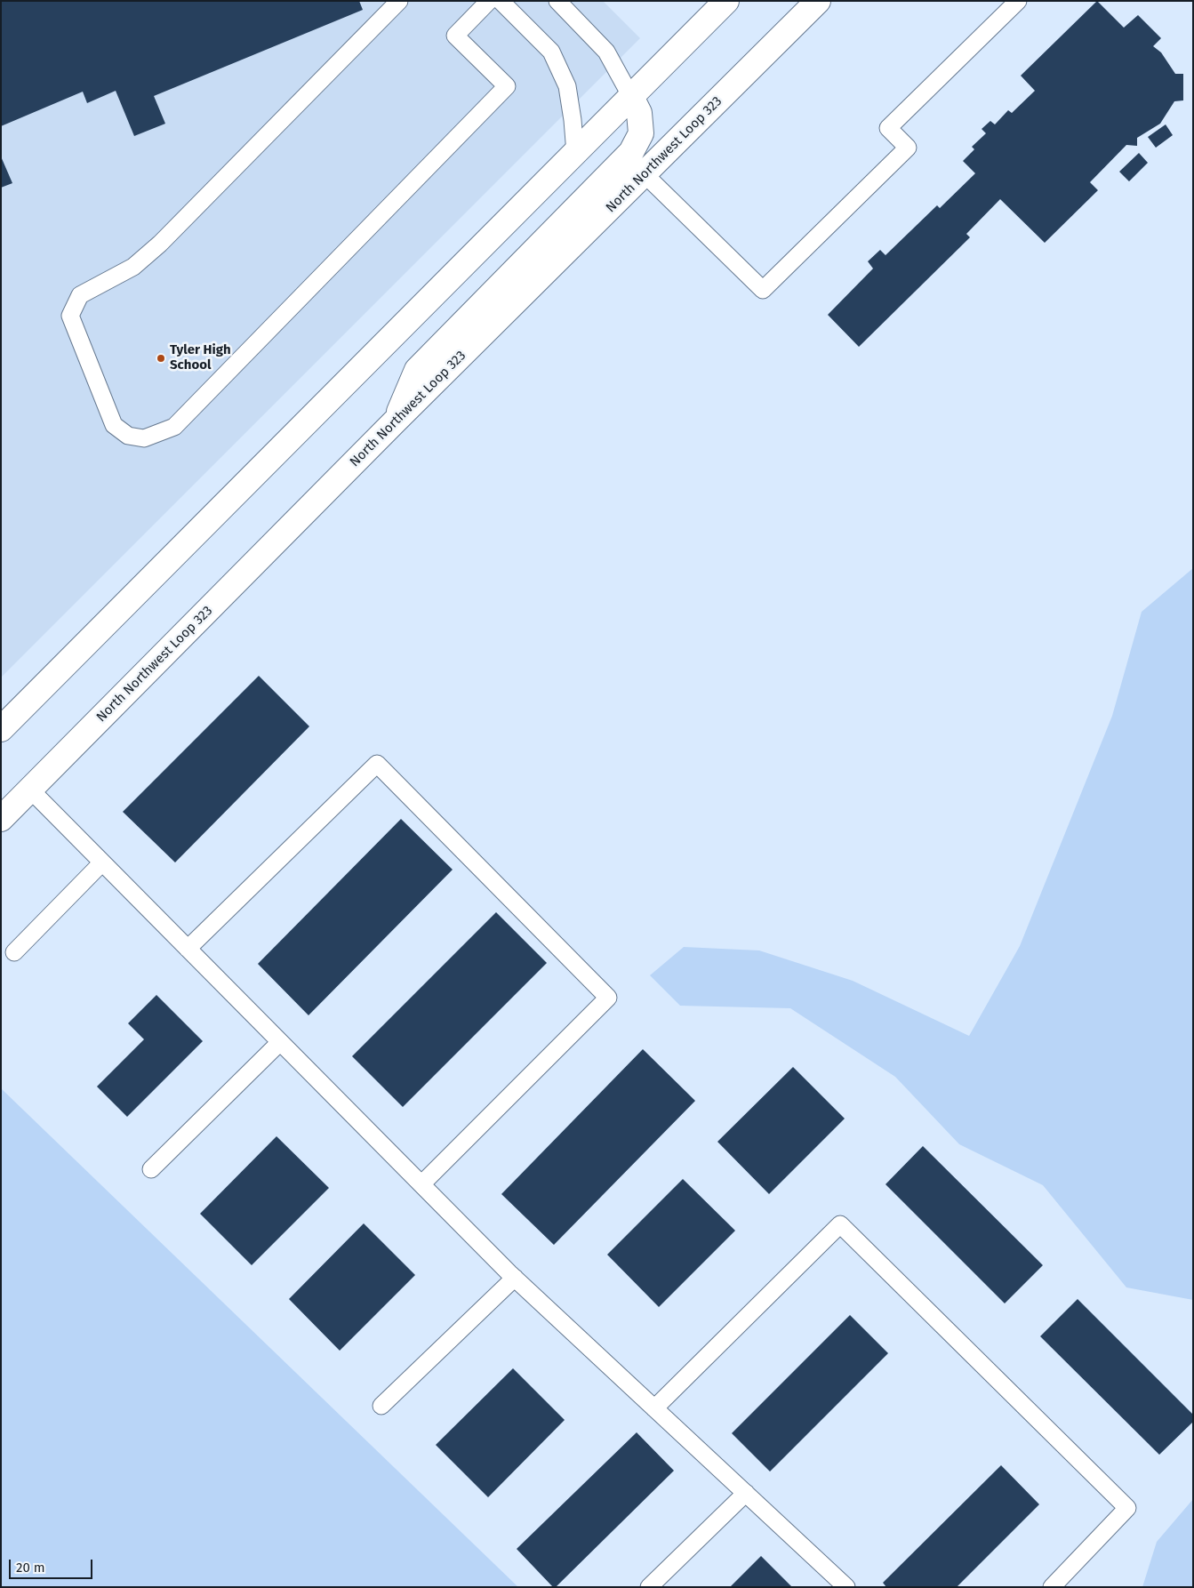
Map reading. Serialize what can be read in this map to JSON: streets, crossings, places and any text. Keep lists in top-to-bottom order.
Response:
{
  "streets": {
    "highway": ["North Northwest Loop 323"]
  },
  "places": ["Tyler High School"],
  "scale_bar": "20 m"
}
